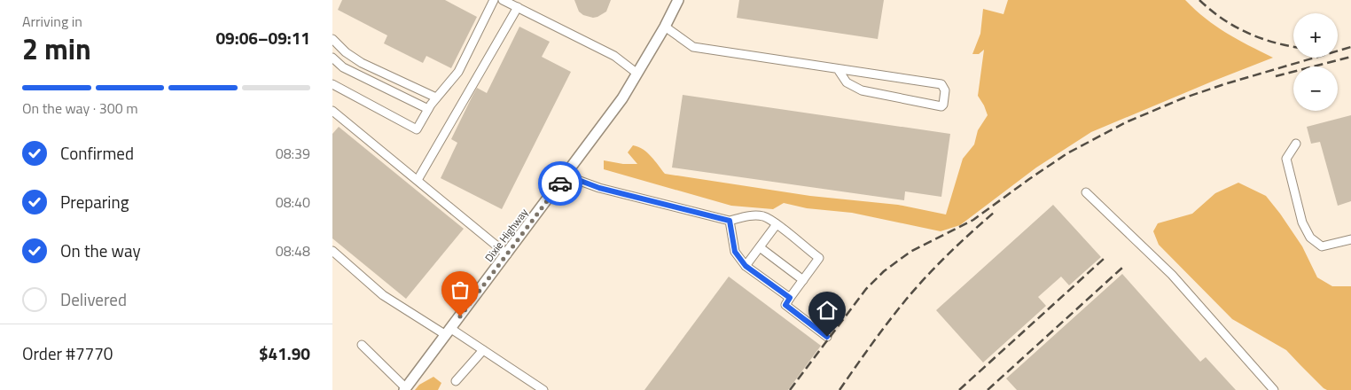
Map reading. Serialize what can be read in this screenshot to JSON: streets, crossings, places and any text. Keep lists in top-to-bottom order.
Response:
{
  "streets": {
    "main road": ["Dixie Highway"]
  },
  "page": {
    "heading": ["2 min", "Arriving in", "09:06–09:11"],
    "panel": ["Order #7770", "$41.90"],
    "map_buttons": ["+", "−"],
    "bar": "On the way · 300 m",
    "list": [
      ["Confirmed", "08:39"],
      ["Preparing", "08:40"],
      ["On the way", "08:48"],
      "Delivered"
    ]
  }
}
